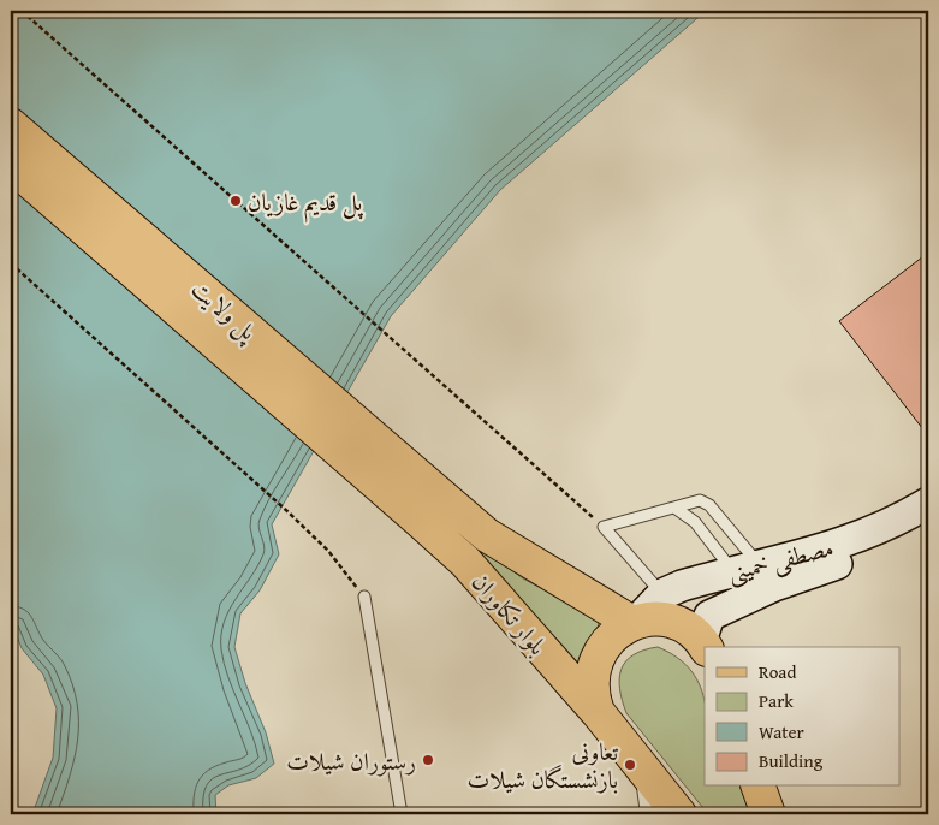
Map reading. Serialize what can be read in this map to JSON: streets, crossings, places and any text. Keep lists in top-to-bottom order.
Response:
{
  "streets": {
    "main road": ["پل ولایت", "مصطفی خمینی", "بلوار تکاوران"]
  },
  "crossings": [
    ["پل ولایت", "بلوار تکاوران"],
    ["مصطفی خمینی", "بلوار تکاوران"]
  ],
  "places": ["پل قدیم غازیان", "رستوران شیلات", "تعاونی بازنشستگان شیلات"],
  "legend": [
    "Road",
    "Park",
    "Water",
    "Building"
  ]
}
